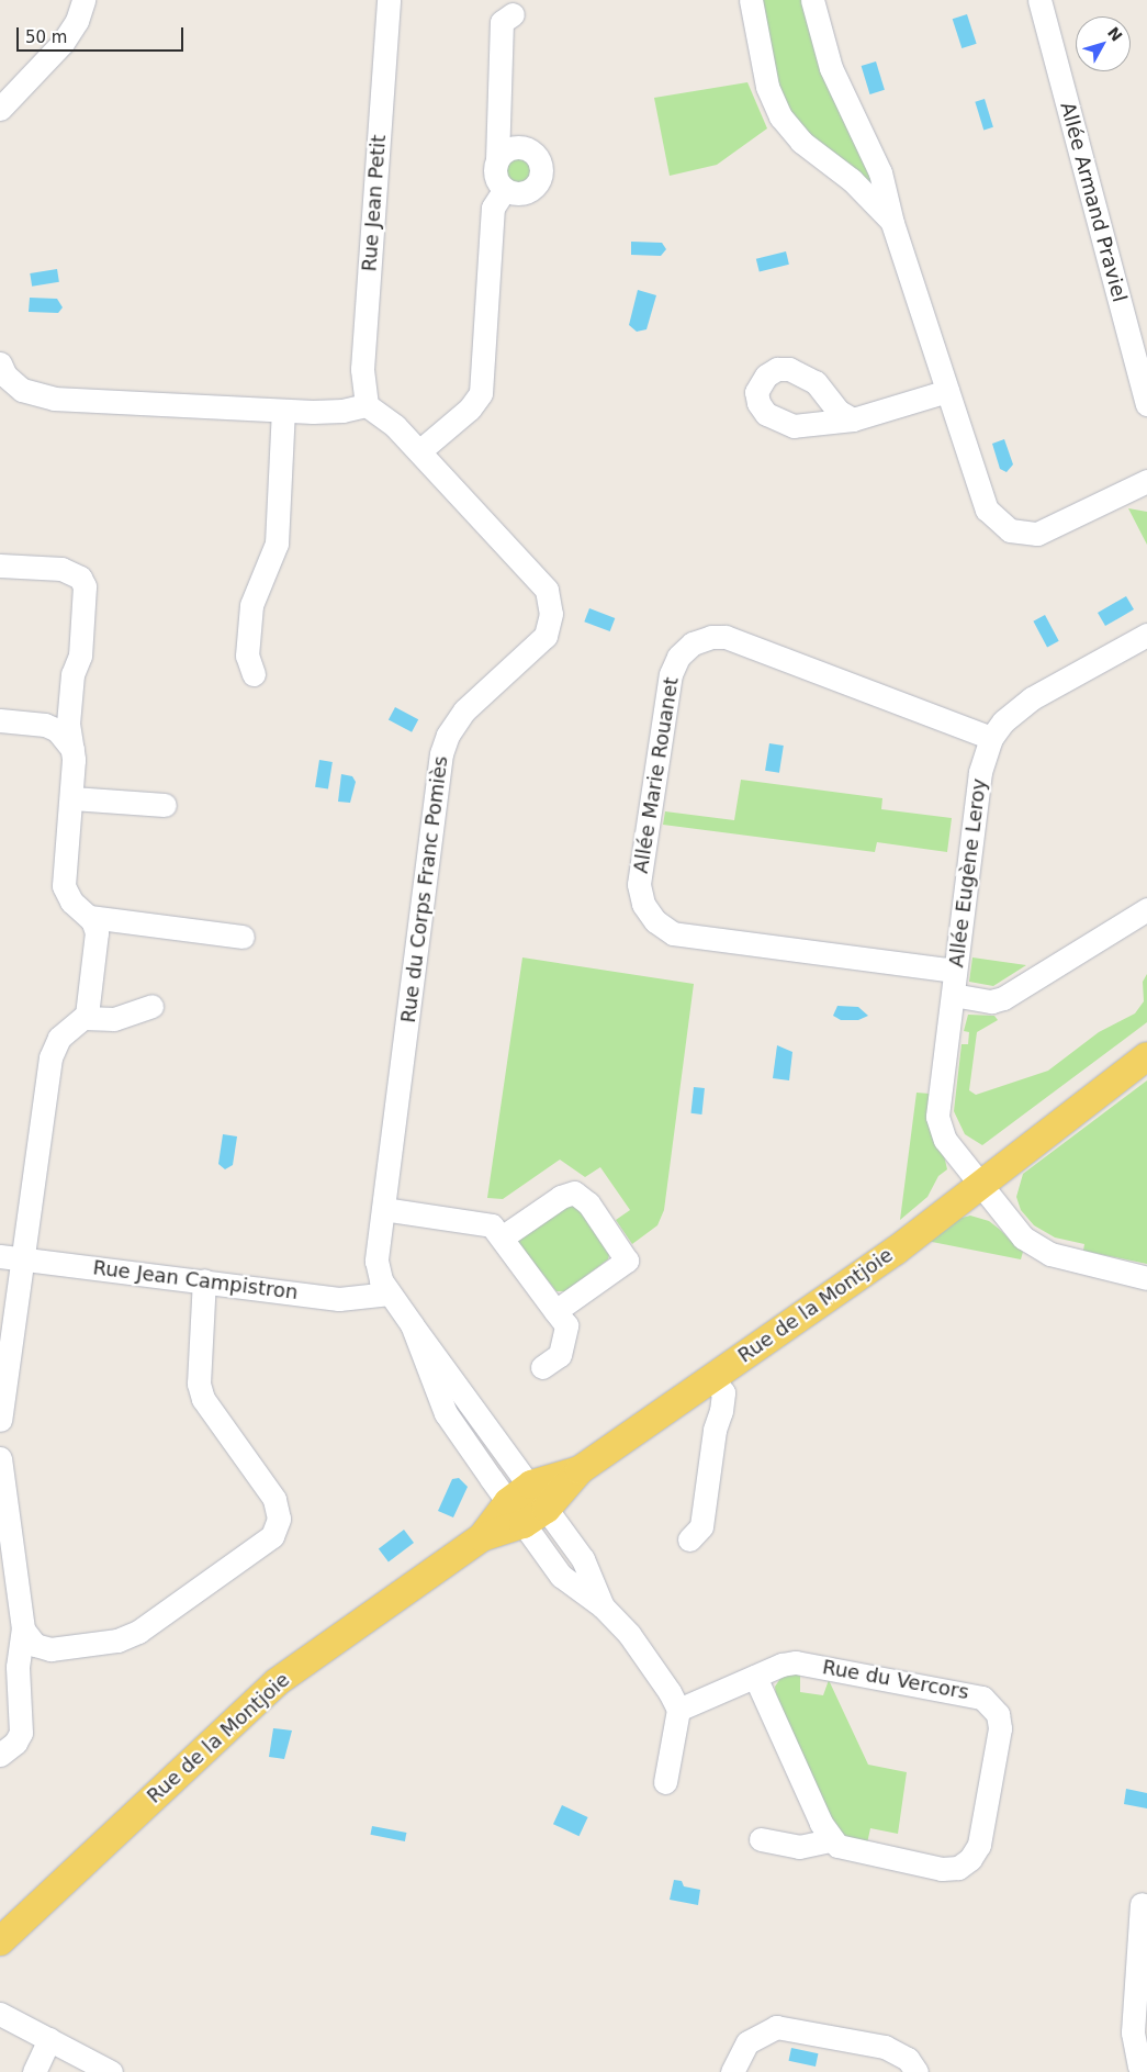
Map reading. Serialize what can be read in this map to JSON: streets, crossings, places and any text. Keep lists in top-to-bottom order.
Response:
{
  "streets": {
    "main road": ["Rue de la Montjoie"],
    "street": [
      "Allée Armand Praviel",
      "Rue Jean Petit",
      "Allée Marie Rouanet",
      "Allée Eugène Leroy",
      "Rue du Corps Franc Pomiès",
      "Rue Jean Campistron",
      "Rue du Vercors"
    ]
  },
  "crossings": [
    ["Rue Jean Petit", "Rue du Corps Franc Pomiès"],
    ["Allée Marie Rouanet", "Allée Eugène Leroy"],
    ["Allée Eugène Leroy", "Rue de la Montjoie"],
    ["Rue du Corps Franc Pomiès", "Rue Jean Campistron"],
    ["Rue du Corps Franc Pomiès", "Rue de la Montjoie"],
    ["Rue du Corps Franc Pomiès", "Rue du Vercors"]
  ],
  "scale_bar": "50 m",
  "north": "top right"
}
